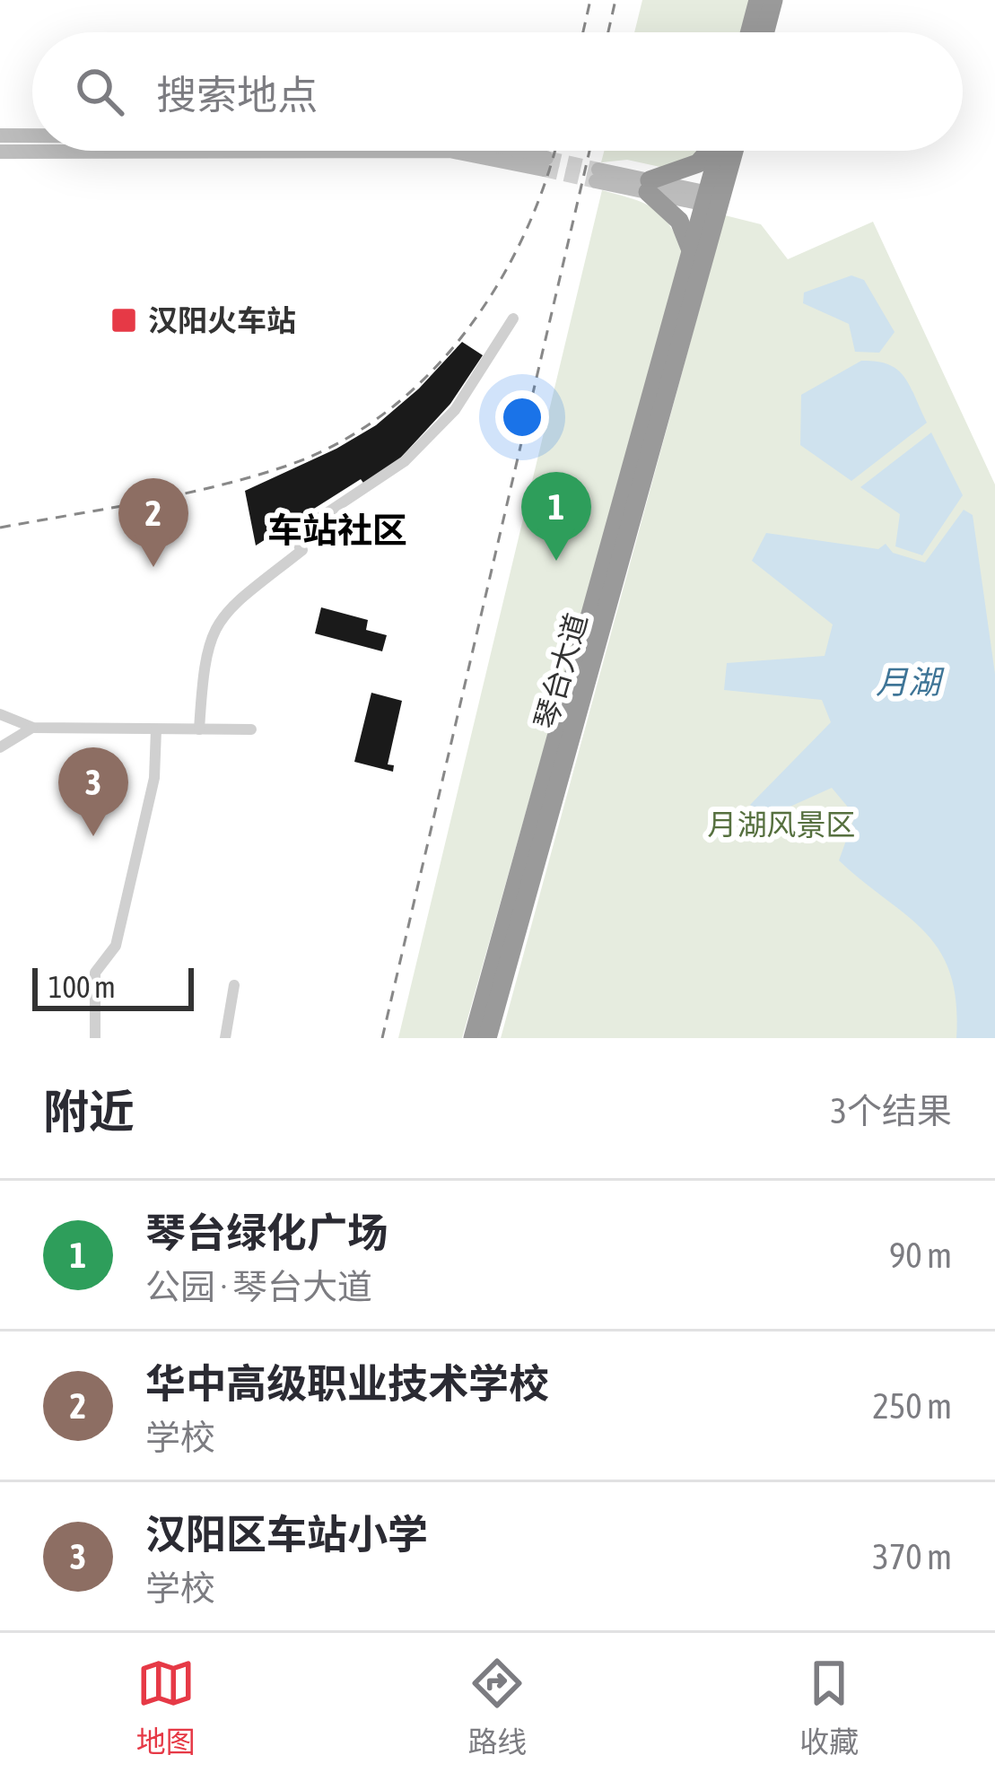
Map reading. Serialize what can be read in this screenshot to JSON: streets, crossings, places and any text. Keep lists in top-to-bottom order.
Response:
{
  "streets": {
    "highway": ["琴台大道"]
  },
  "districts": ["车站社区"],
  "water": ["月湖"],
  "parks": ["月湖风景区"],
  "places": {
    "transit": ["汉阳火车站"]
  },
  "scale_bar": "100 m",
  "page": {
    "search": "搜索地点",
    "pins": ["1", "2", "3"],
    "scale": "100 m",
    "heading": ["附近", "3个结果"],
    "list": [
      {
        "mark": "1",
        "name": "琴台绿化广场",
        "note": "公园 · 琴台大道",
        "value": "90 m"
      },
      {
        "mark": "2",
        "name": "华中高级职业技术学校",
        "note": "学校",
        "value": "250 m"
      },
      {
        "mark": "3",
        "name": "汉阳区车站小学",
        "note": "学校",
        "value": "370 m"
      }
    ],
    "nav": ["地图", "路线", "收藏"]
  }
}
